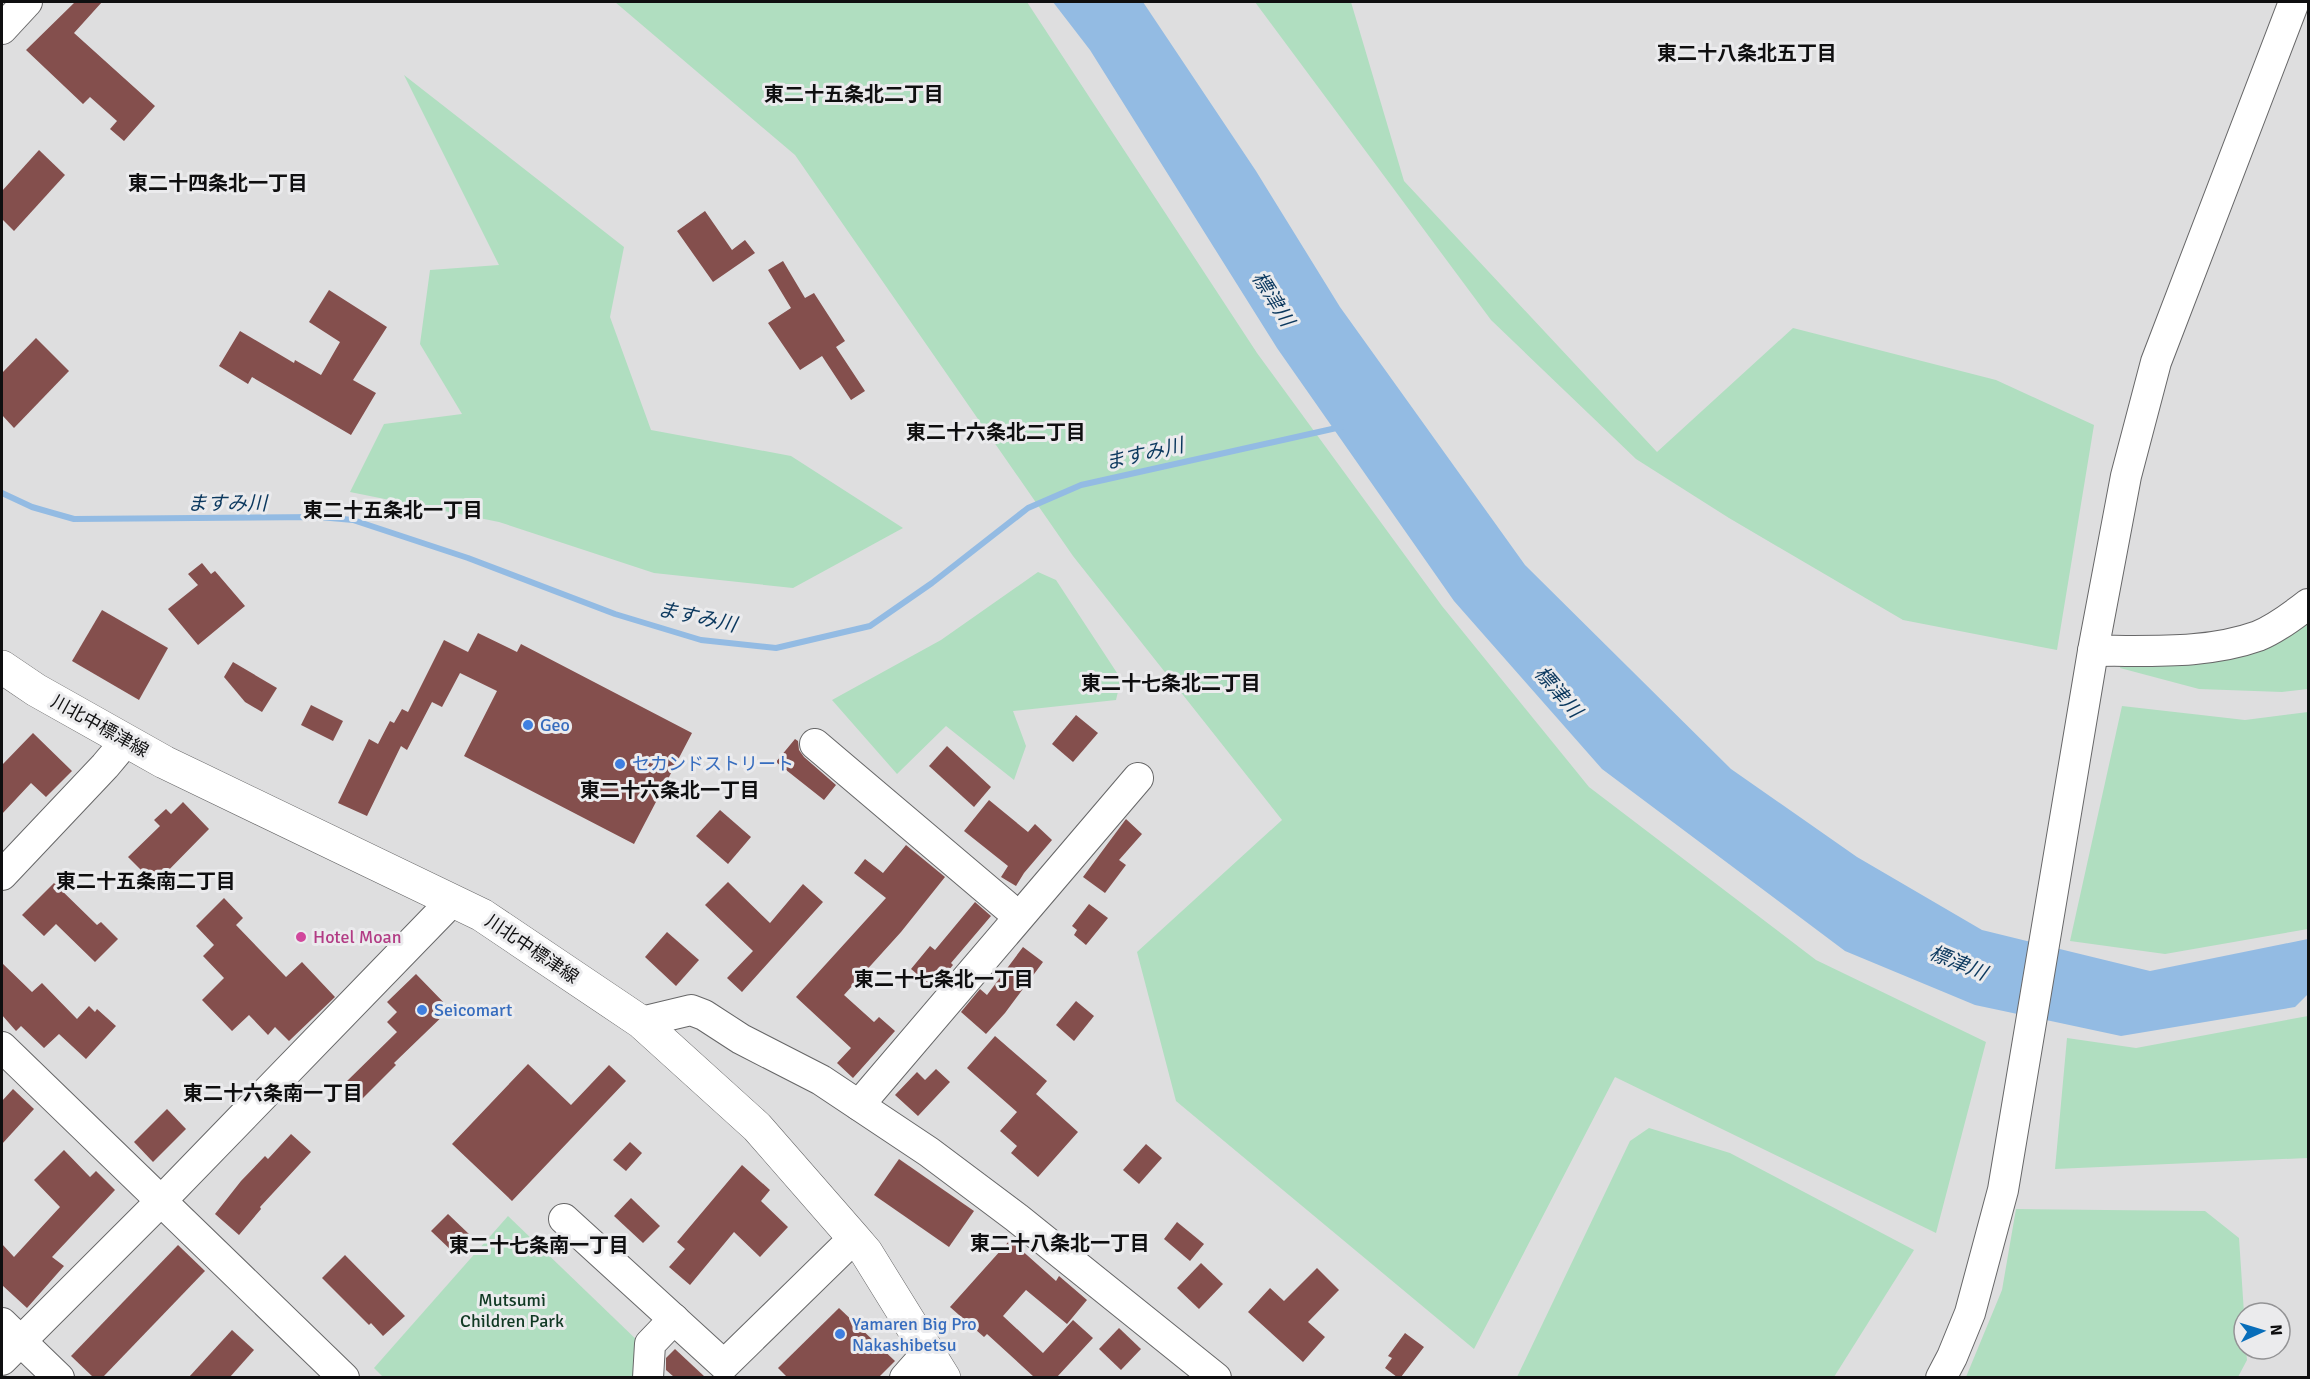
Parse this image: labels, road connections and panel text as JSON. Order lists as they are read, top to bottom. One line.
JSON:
{"streets":{"main road":["川北中標津線"]},"districts":["東二十八条北五丁目","東二十五条北二丁目","東二十四条北一丁目","東二十六条北二丁目","東二十五条北一丁目","東二十七条北二丁目","東二十六条北一丁目","東二十五条南二丁目","東二十七条北一丁目","東二十六条南一丁目","東二十八条北一丁目","東二十七条南一丁目"],"water":["標津川","ますみ川"],"parks":["Mutsumi Children Park"],"places":["Geo","セカンドストリート","Hotel Moan","Seicomart","Yamaren Big Pro Nakashibetsu"],"north":"right"}
